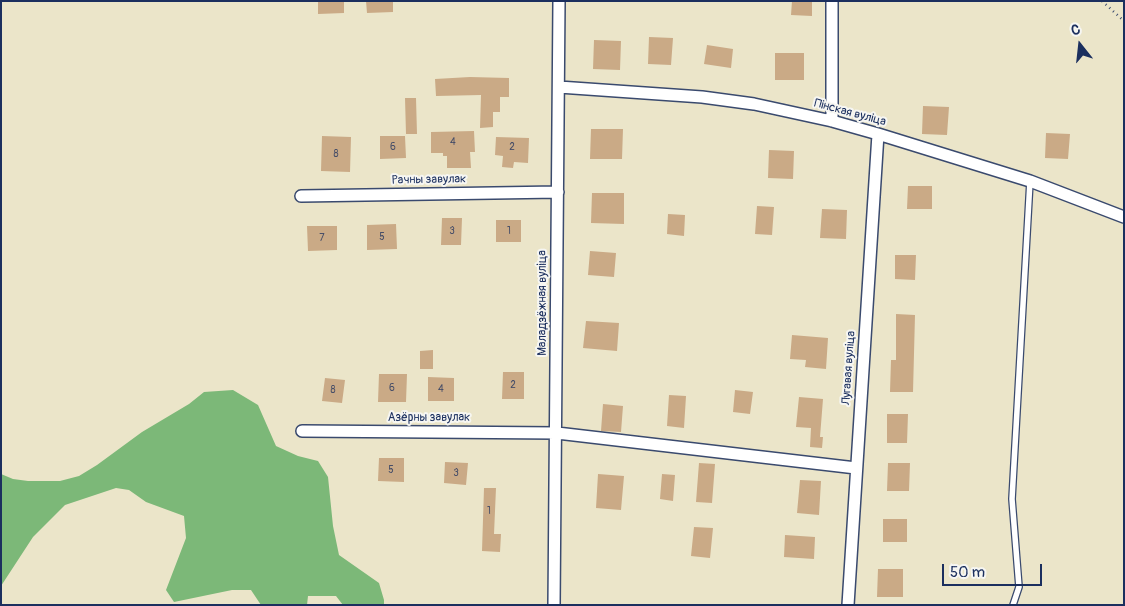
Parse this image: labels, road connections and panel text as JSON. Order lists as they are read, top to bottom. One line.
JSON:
{"streets":{"street":["Пінская вуліца","Рачны завулак","Маладзёжная вуліца","Лугавая вуліца","Азёрны завулак"]},"crossings":[["Пінская вуліца","Маладзёжная вуліца"],["Пінская вуліца","Лугавая вуліца"],["Рачны завулак","Маладзёжная вуліца"],["Маладзёжная вуліца","Азёрны завулак"],["Лугавая вуліца","Азёрны завулак"]],"house_numbers":["4","6","2","8","3","1","5","7","2","6","4","8","5","3","1"],"scale_bar":"50 m","north":"top"}
